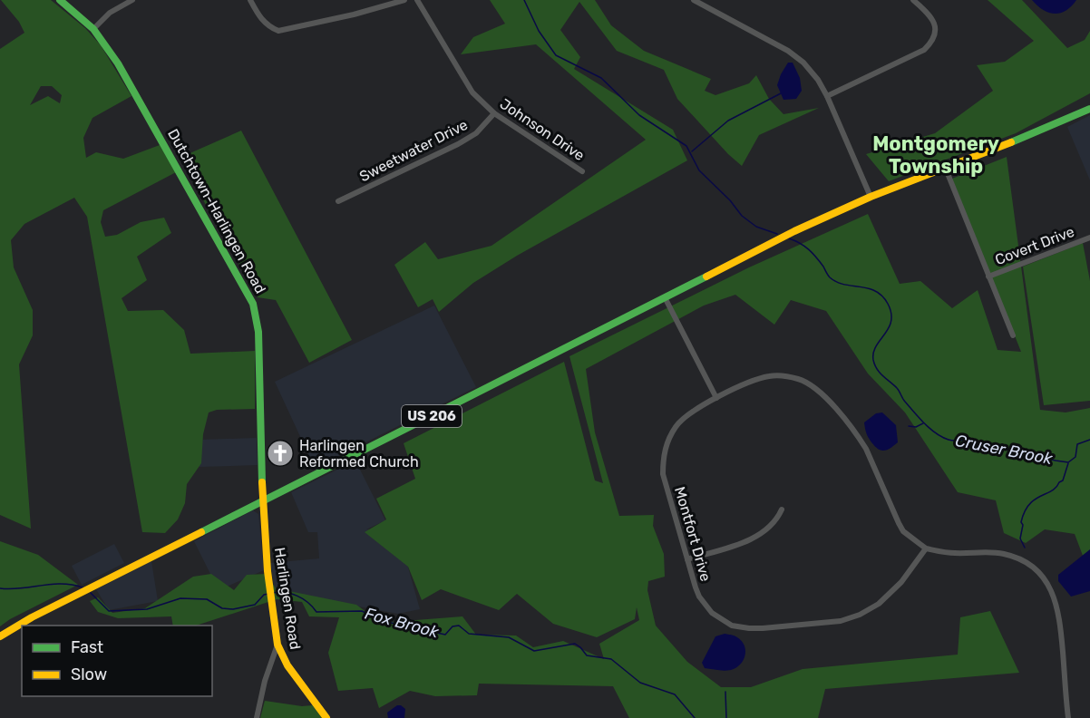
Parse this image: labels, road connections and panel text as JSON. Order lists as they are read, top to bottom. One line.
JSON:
{"streets":{"main road":["Dutchtown-Harlingen Road","US 206","Harlingen Road"],"street":["Johnson Drive","Sweetwater Drive","Covert Drive","Montfort Drive"]},"crossings":[["Johnson Drive","Sweetwater Drive"],["Dutchtown-Harlingen Road","US 206"],["Dutchtown-Harlingen Road","Harlingen Road"],["Covert Drive","US 206"],["US 206","Harlingen Road"]],"districts":["Montgomery Township"],"water":["Cruser Brook","Fox Brook"],"places":{"church":["Harlingen Reformed Church"]},"legend":["Fast","Slow"]}
